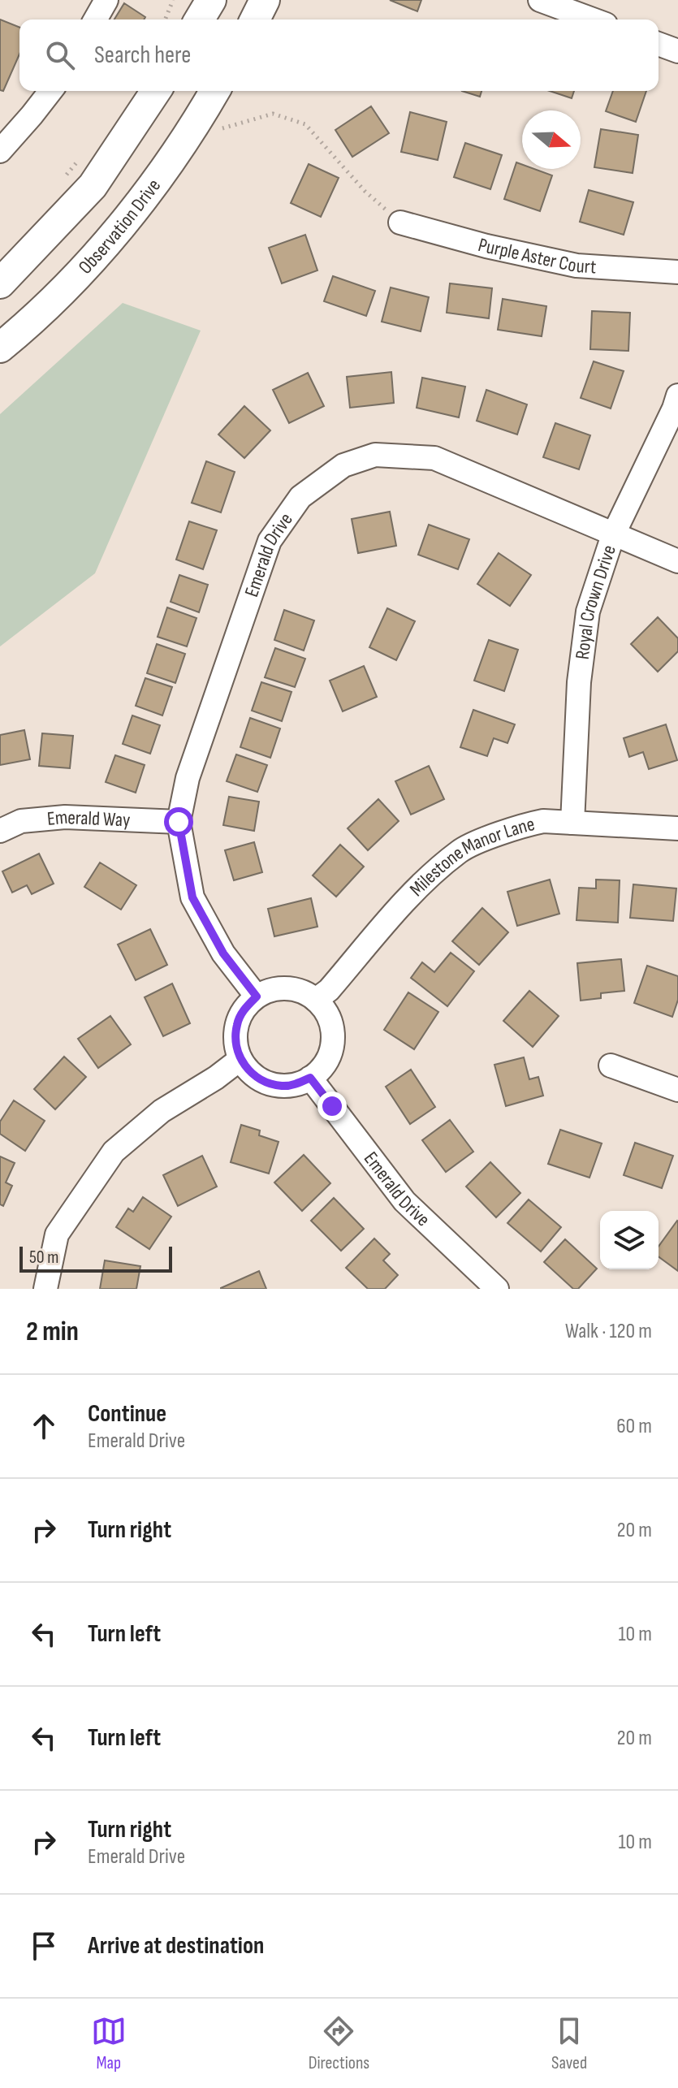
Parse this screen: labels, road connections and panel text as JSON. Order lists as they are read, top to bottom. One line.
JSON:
{"streets":{"street":["Observation Drive","Purple Aster Court","Emerald Drive","Royal Crown Drive","Emerald Way","Milestone Manor Lane"]},"crossings":[["Emerald Drive","Royal Crown Drive"],["Emerald Drive","Emerald Way"],["Emerald Drive","Milestone Manor Lane"],["Royal Crown Drive","Milestone Manor Lane"]],"scale_bar":"50 m","north":"right","page":{"search":"Search here","scale":"50 m","heading":["2 min","Walk · 120 m"],"list":[["Continue","Emerald Drive","60 m"],["Turn right","20 m"],["Turn left","10 m"],["Turn left","20 m"],["Turn right","Emerald Drive","10 m"],"Arrive at destination"],"nav":["Map","Directions","Saved"]}}
